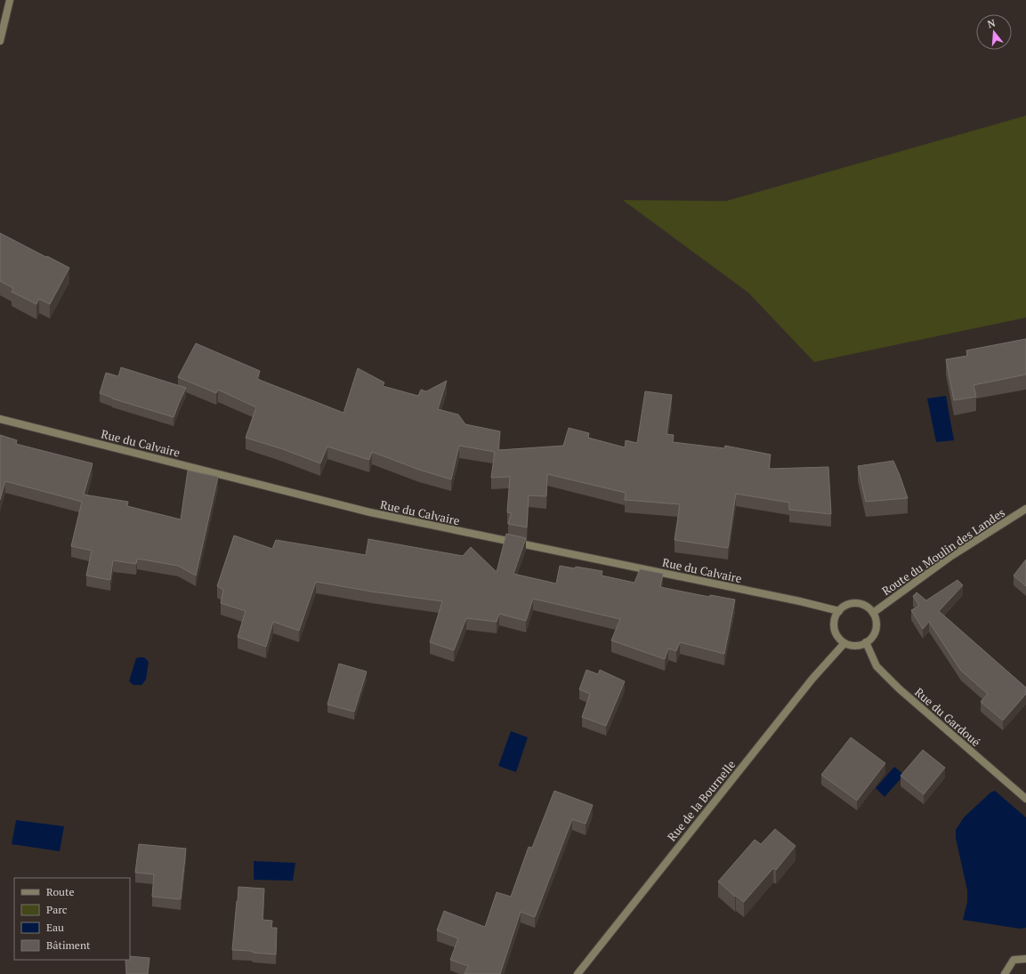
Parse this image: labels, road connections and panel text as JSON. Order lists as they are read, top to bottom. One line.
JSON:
{"streets":{"street":["Rue du Calvaire","Route du Moulin des Landes","Rue du Gardoué","Rue de la Bournelle"]},"crossings":[["Rue du Calvaire","Route du Moulin des Landes"],["Rue du Calvaire","Rue du Gardoué"],["Rue du Calvaire","Rue de la Bournelle"],["Route du Moulin des Landes","Rue du Gardoué"],["Route du Moulin des Landes","Rue de la Bournelle"],["Rue du Gardoué","Rue de la Bournelle"]],"legend":["Route","Parc","Eau","Bâtiment"],"north":"top"}
